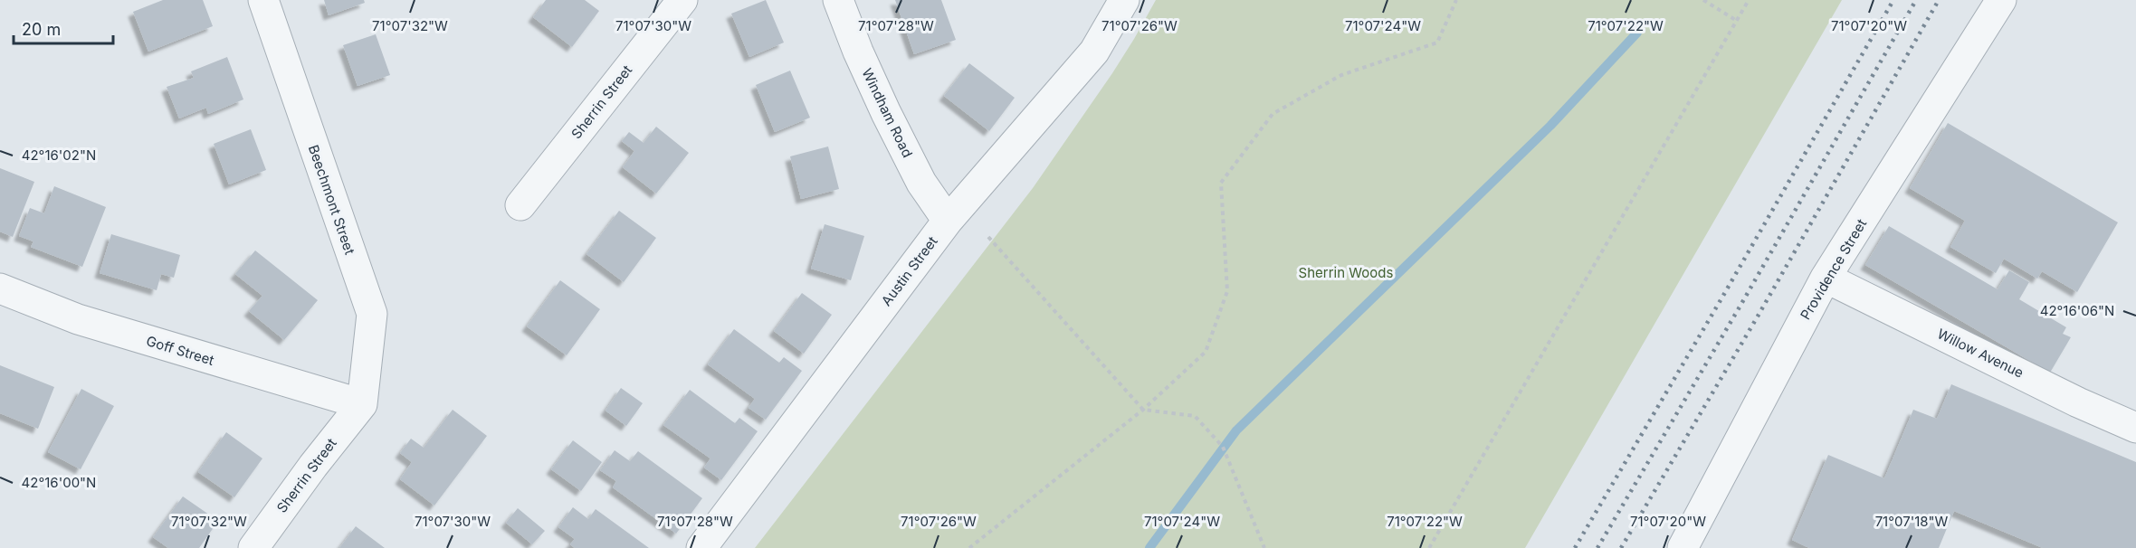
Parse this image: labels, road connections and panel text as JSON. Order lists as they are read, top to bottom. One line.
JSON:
{"streets":{"street":["Sherrin Street","Windham Road","Beechmont Street","Providence Street","Austin Street","Goff Street","Willow Avenue"]},"crossings":[["Sherrin Street","Beechmont Street"],["Sherrin Street","Goff Street"],["Windham Road","Austin Street"],["Beechmont Street","Goff Street"],["Providence Street","Willow Avenue"]],"parks":["Sherrin Woods"],"scale_bar":"20 m","coordinates":["71°07'30\"W","71°07'24\"W","71°07'20\"W","71°07'32\"W","71°07'28\"W","71°07'26\"W","71°07'22\"W","42°16'02\"N","42°16'06\"N","42°16'00\"N","71°07'18\"W"]}
